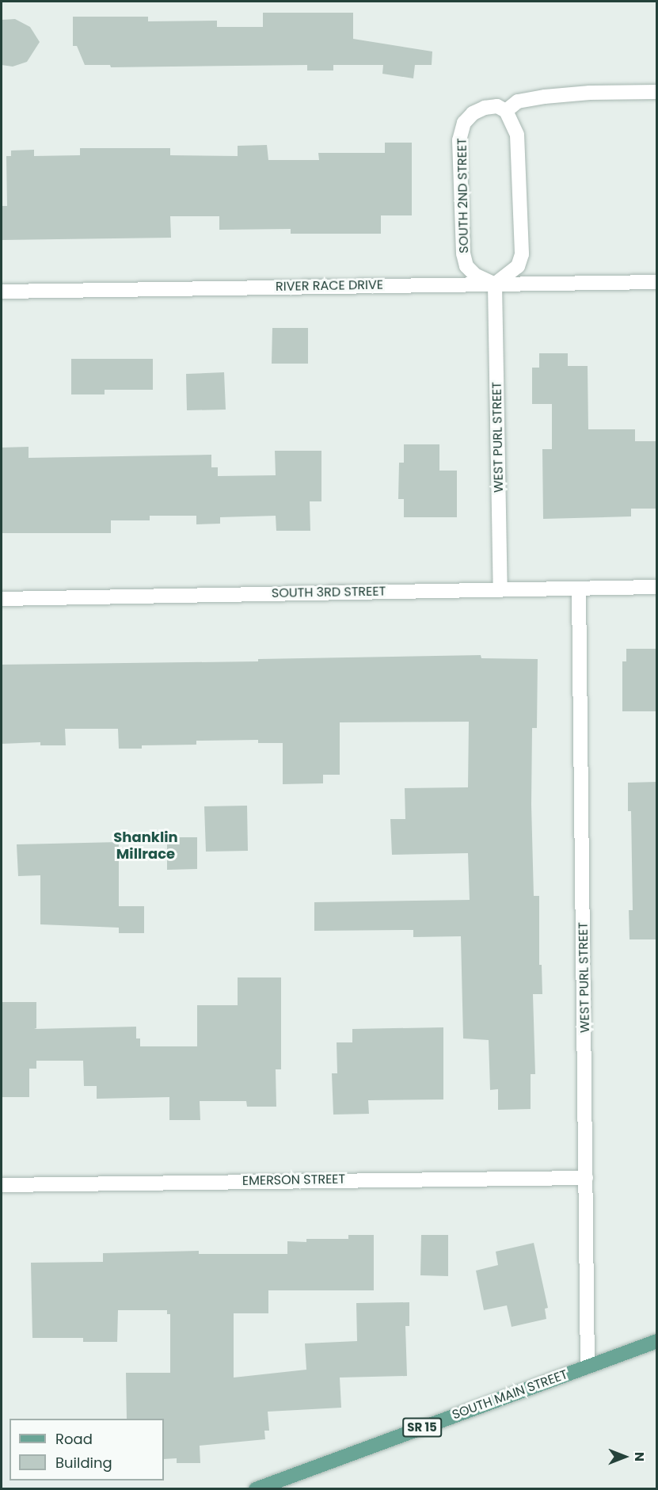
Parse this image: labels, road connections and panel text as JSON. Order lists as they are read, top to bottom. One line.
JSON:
{"streets":{"main road":["SOUTH MAIN STREET","SR 15"],"street":["SOUTH 2ND STREET","RIVER RACE DRIVE","WEST PURL STREET","SOUTH 3RD STREET","EMERSON STREET"]},"crossings":[["SOUTH 2ND STREET","RIVER RACE DRIVE"],["SOUTH 2ND STREET","WEST PURL STREET"],["RIVER RACE DRIVE","WEST PURL STREET"],["WEST PURL STREET","SOUTH 3RD STREET"],["WEST PURL STREET","EMERSON STREET"],["WEST PURL STREET","SOUTH MAIN STREET"]],"districts":["Shanklin Millrace"],"legend":["Road","Building"],"north":"right"}
